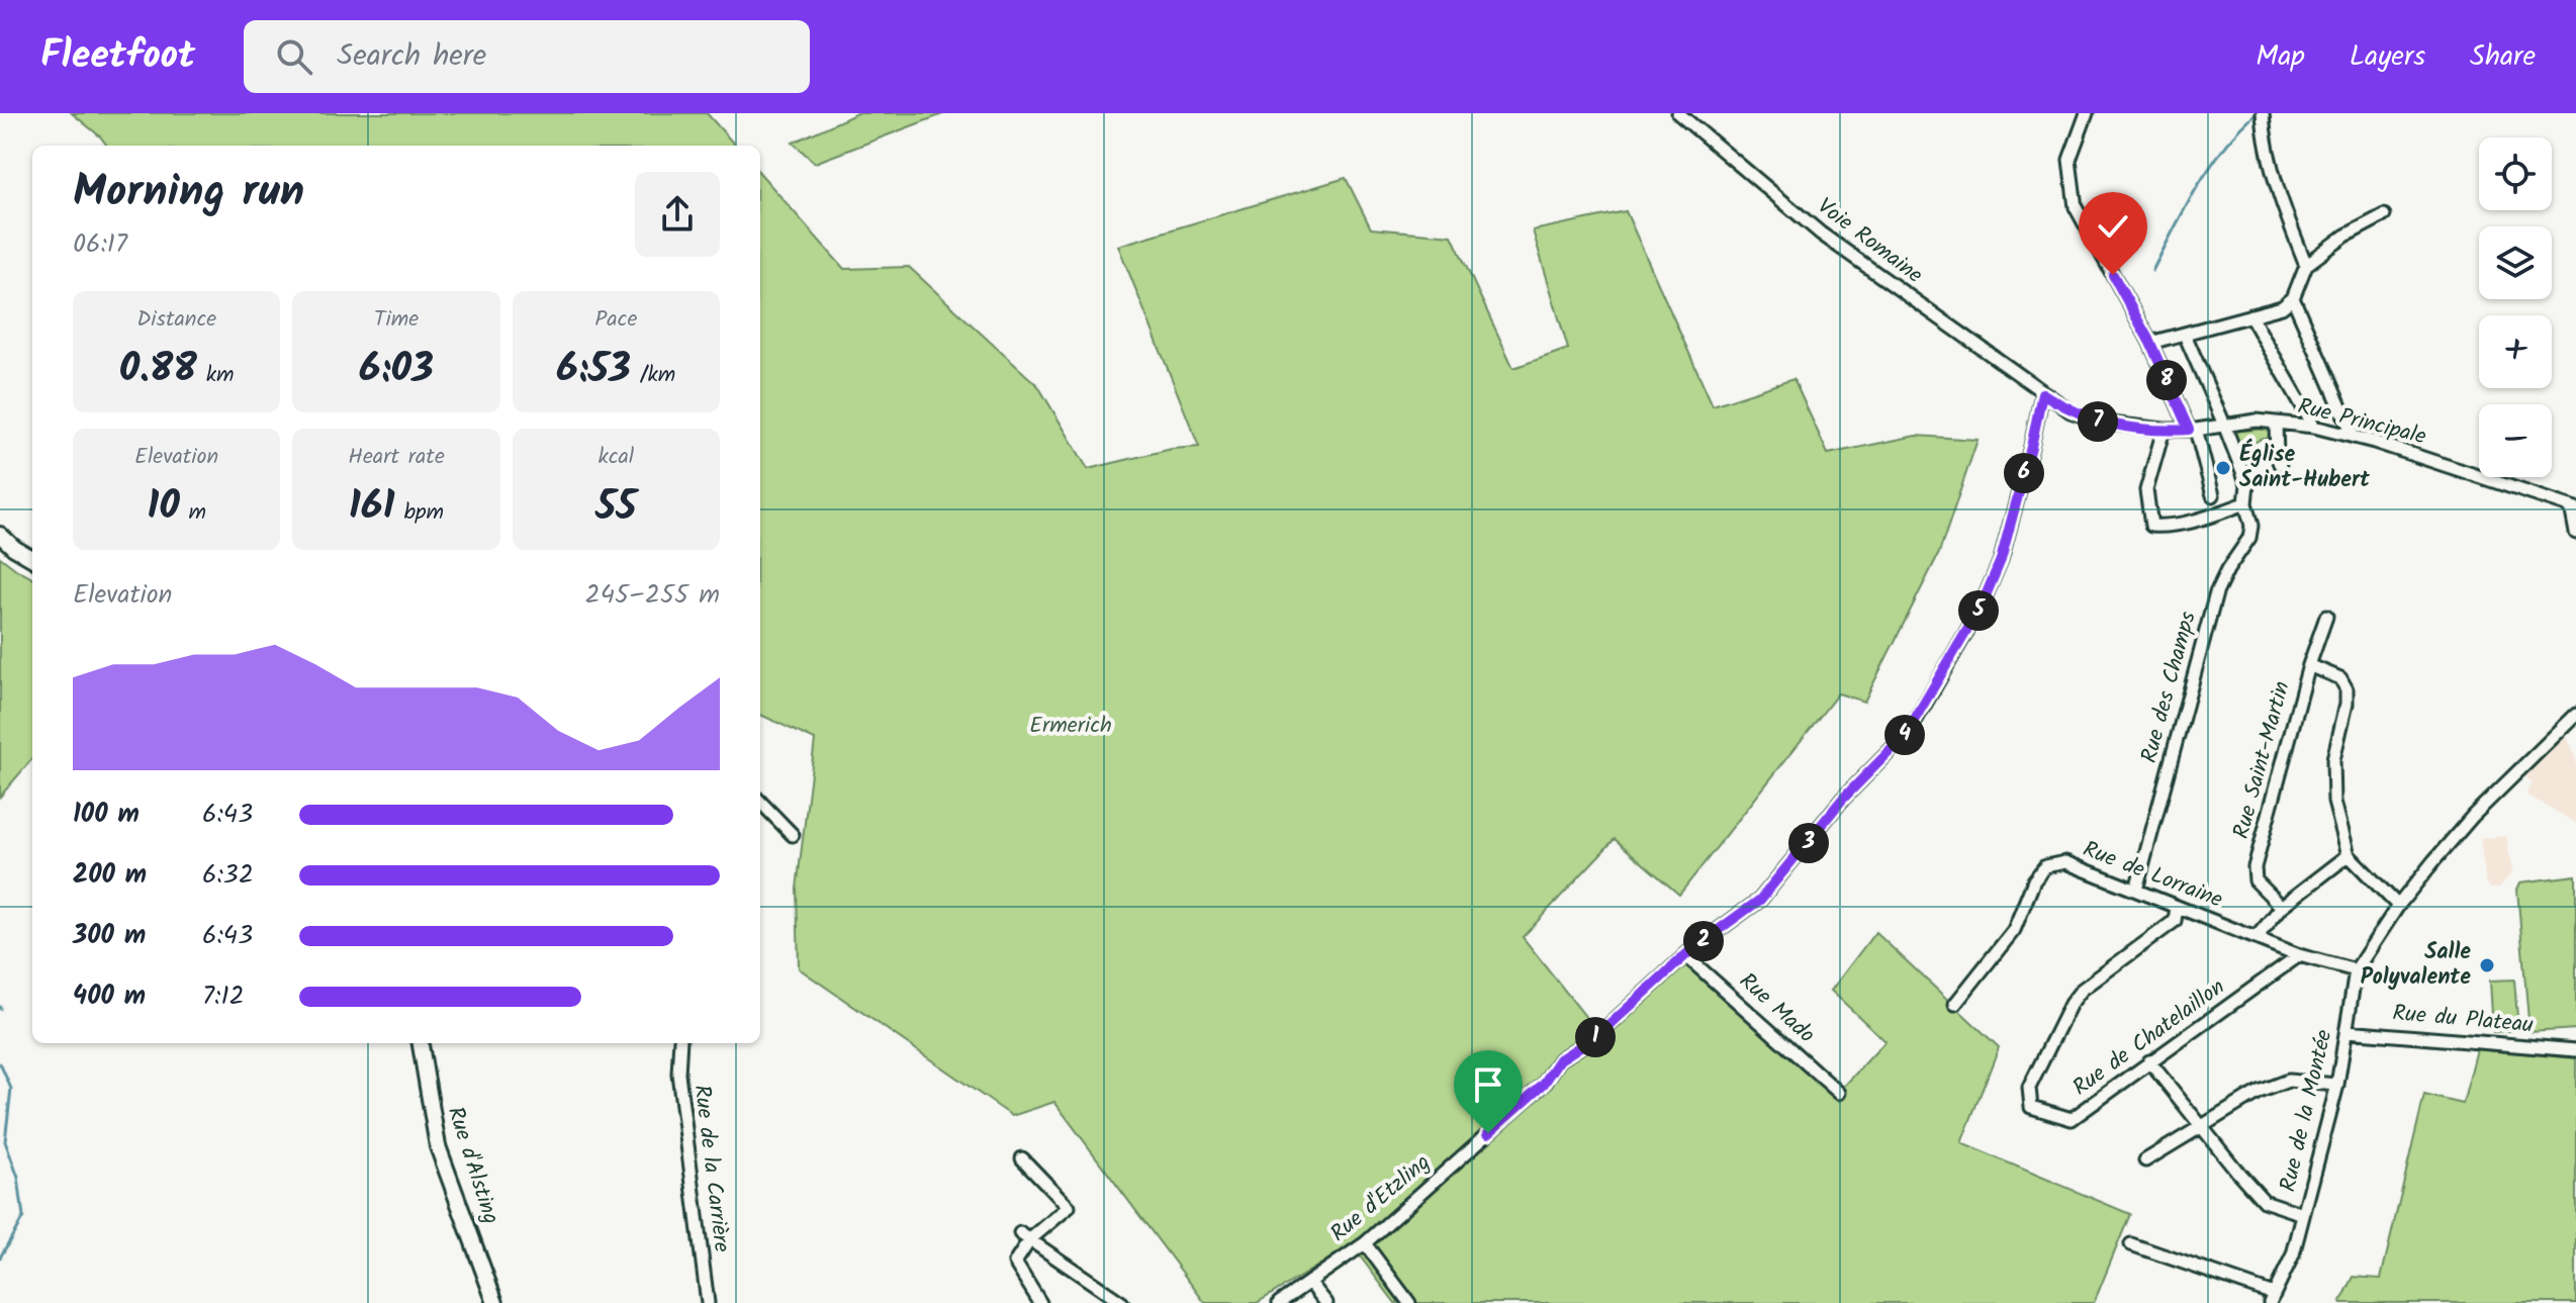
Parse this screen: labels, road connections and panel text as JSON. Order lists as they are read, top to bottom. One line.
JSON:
{"streets":{"main road":["Rue d'Alsting"],"street":["Voie Romaine","Rue Principale","Rue des Champs","Rue Saint-Martin","Rue de Lorraine","Rue Mado","Rue du Plateau","Rue de Chatelaillon","Rue de la Montée","Rue de la Carrière","Rue d'Etzling"]},"crossings":[["Voie Romaine","Rue Principale"],["Voie Romaine","Rue d'Etzling"],["Rue Principale","Rue des Champs"],["Rue Principale","Rue d'Etzling"],["Rue des Champs","Rue de Lorraine"],["Rue de Lorraine","Rue de Chatelaillon"],["Rue de Lorraine","Rue de la Montée"],["Rue Mado","Rue d'Etzling"],["Rue du Plateau","Rue de la Montée"]],"parks":["Ermerich"],"places":["Église Saint-Hubert","Salle Polyvalente"],"page":{"header":"Fleetfoot","search":"Search here","nav":["Map","Layers","Share"],"map_buttons":["+","−"],"heading":["Morning run","06:17"],"stats":[["Distance","0.88 km"],["Time","6:03"],["Pace","6:53 /km"],["Elevation","10 m"],["Heart rate","161 bpm"],["kcal","55"]],"pins":["8","7","6","5","4","3","2","1"],"chart":["Elevation","245–255 m"],"list":[{"name":"100 m","note":"6:43"},{"name":"200 m","note":"6:32"},{"name":"300 m","note":"6:43"},{"name":"400 m","note":"7:12"}]}}
